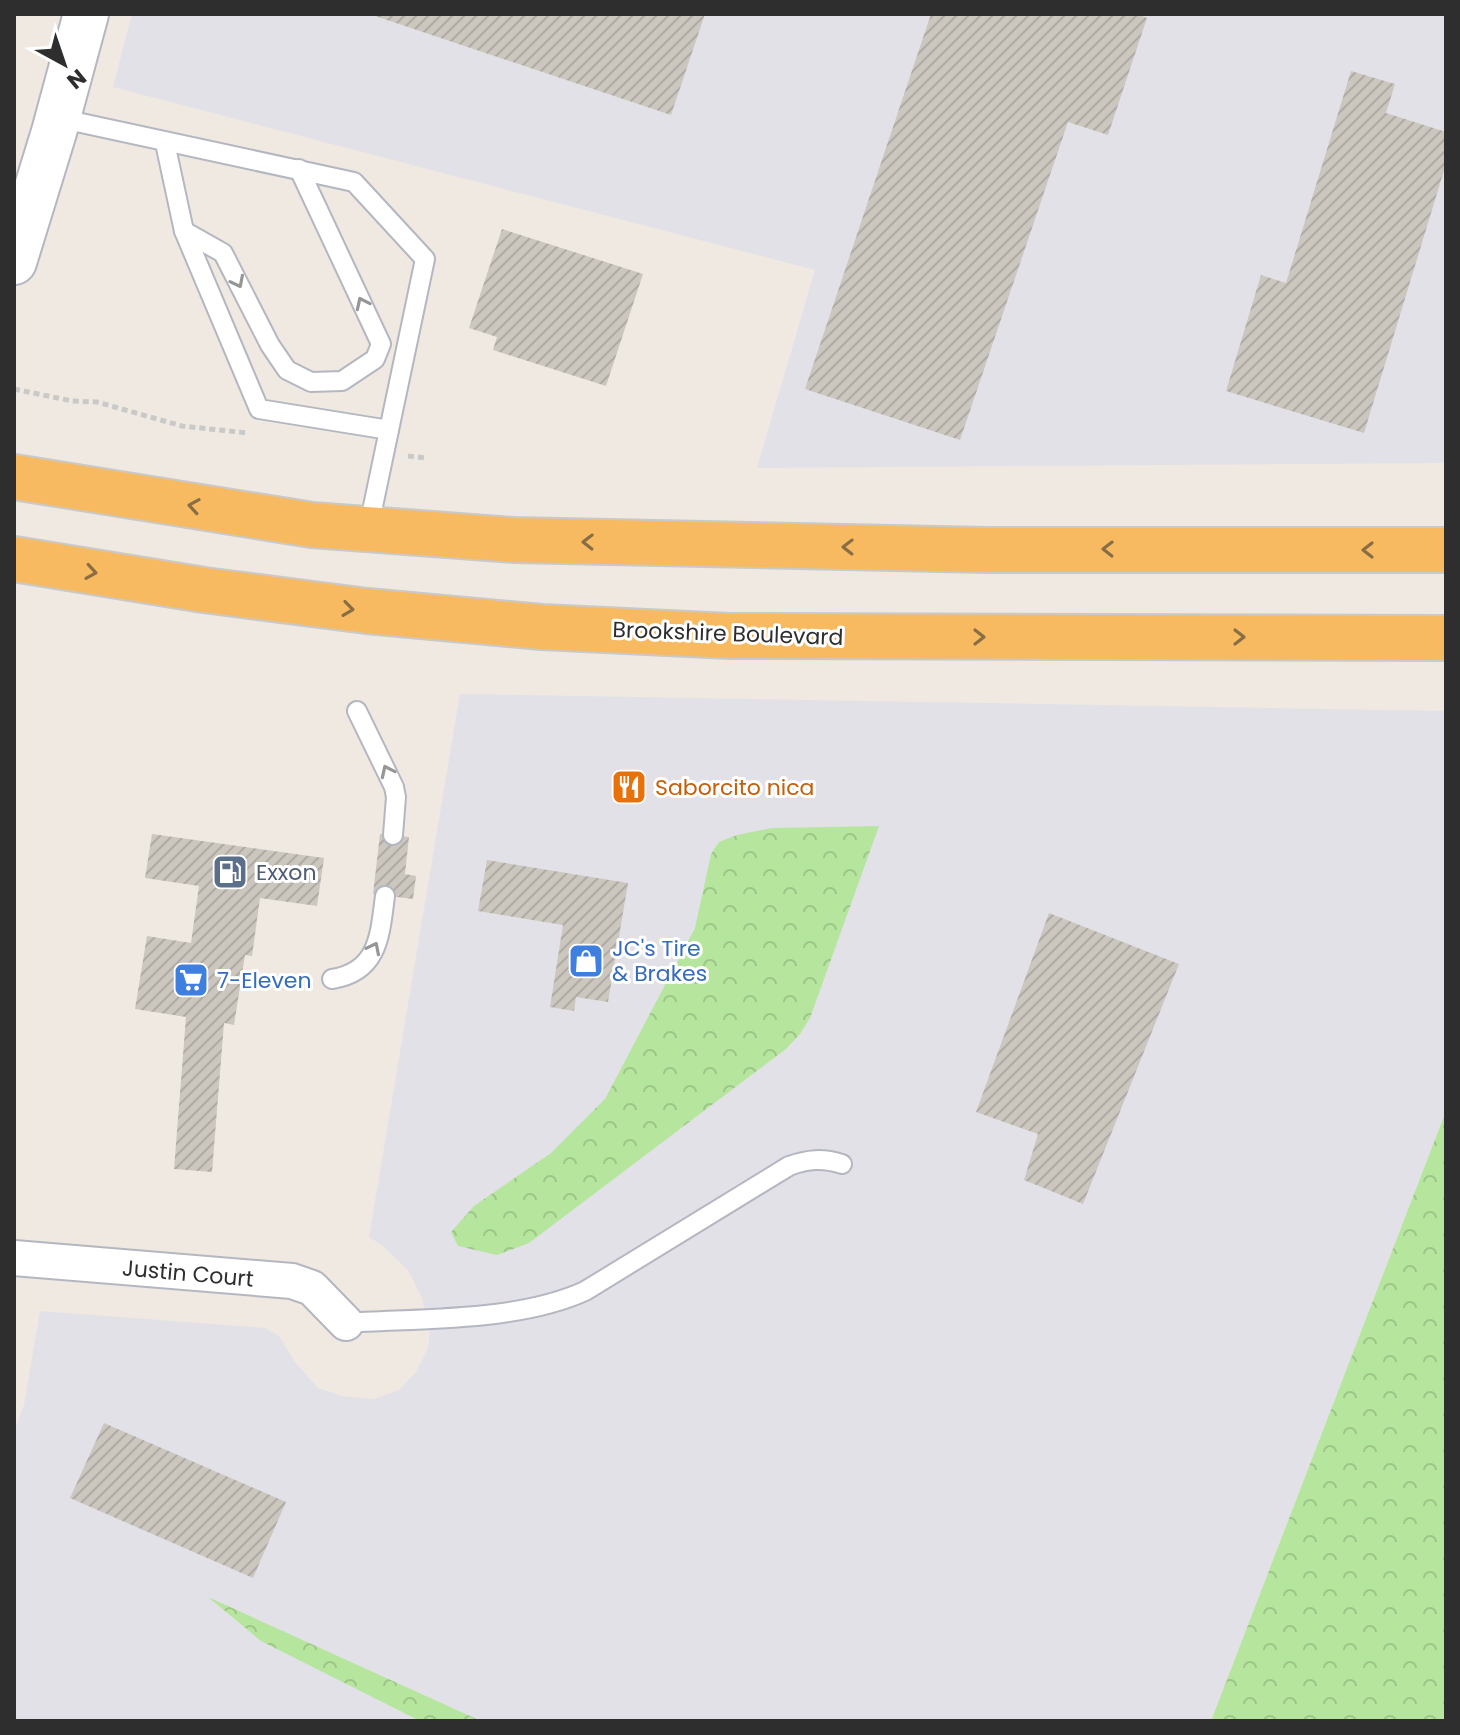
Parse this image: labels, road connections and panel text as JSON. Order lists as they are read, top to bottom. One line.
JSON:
{"streets":{"highway":["Brookshire Boulevard"],"street":["Justin Court"]},"places":{"restaurant":["Saborcito nica"],"fuel station":["Exxon"],"shop":["JC's Tire & Brakes"],"supermarket":["7-Eleven"]},"north":"bottom right"}
